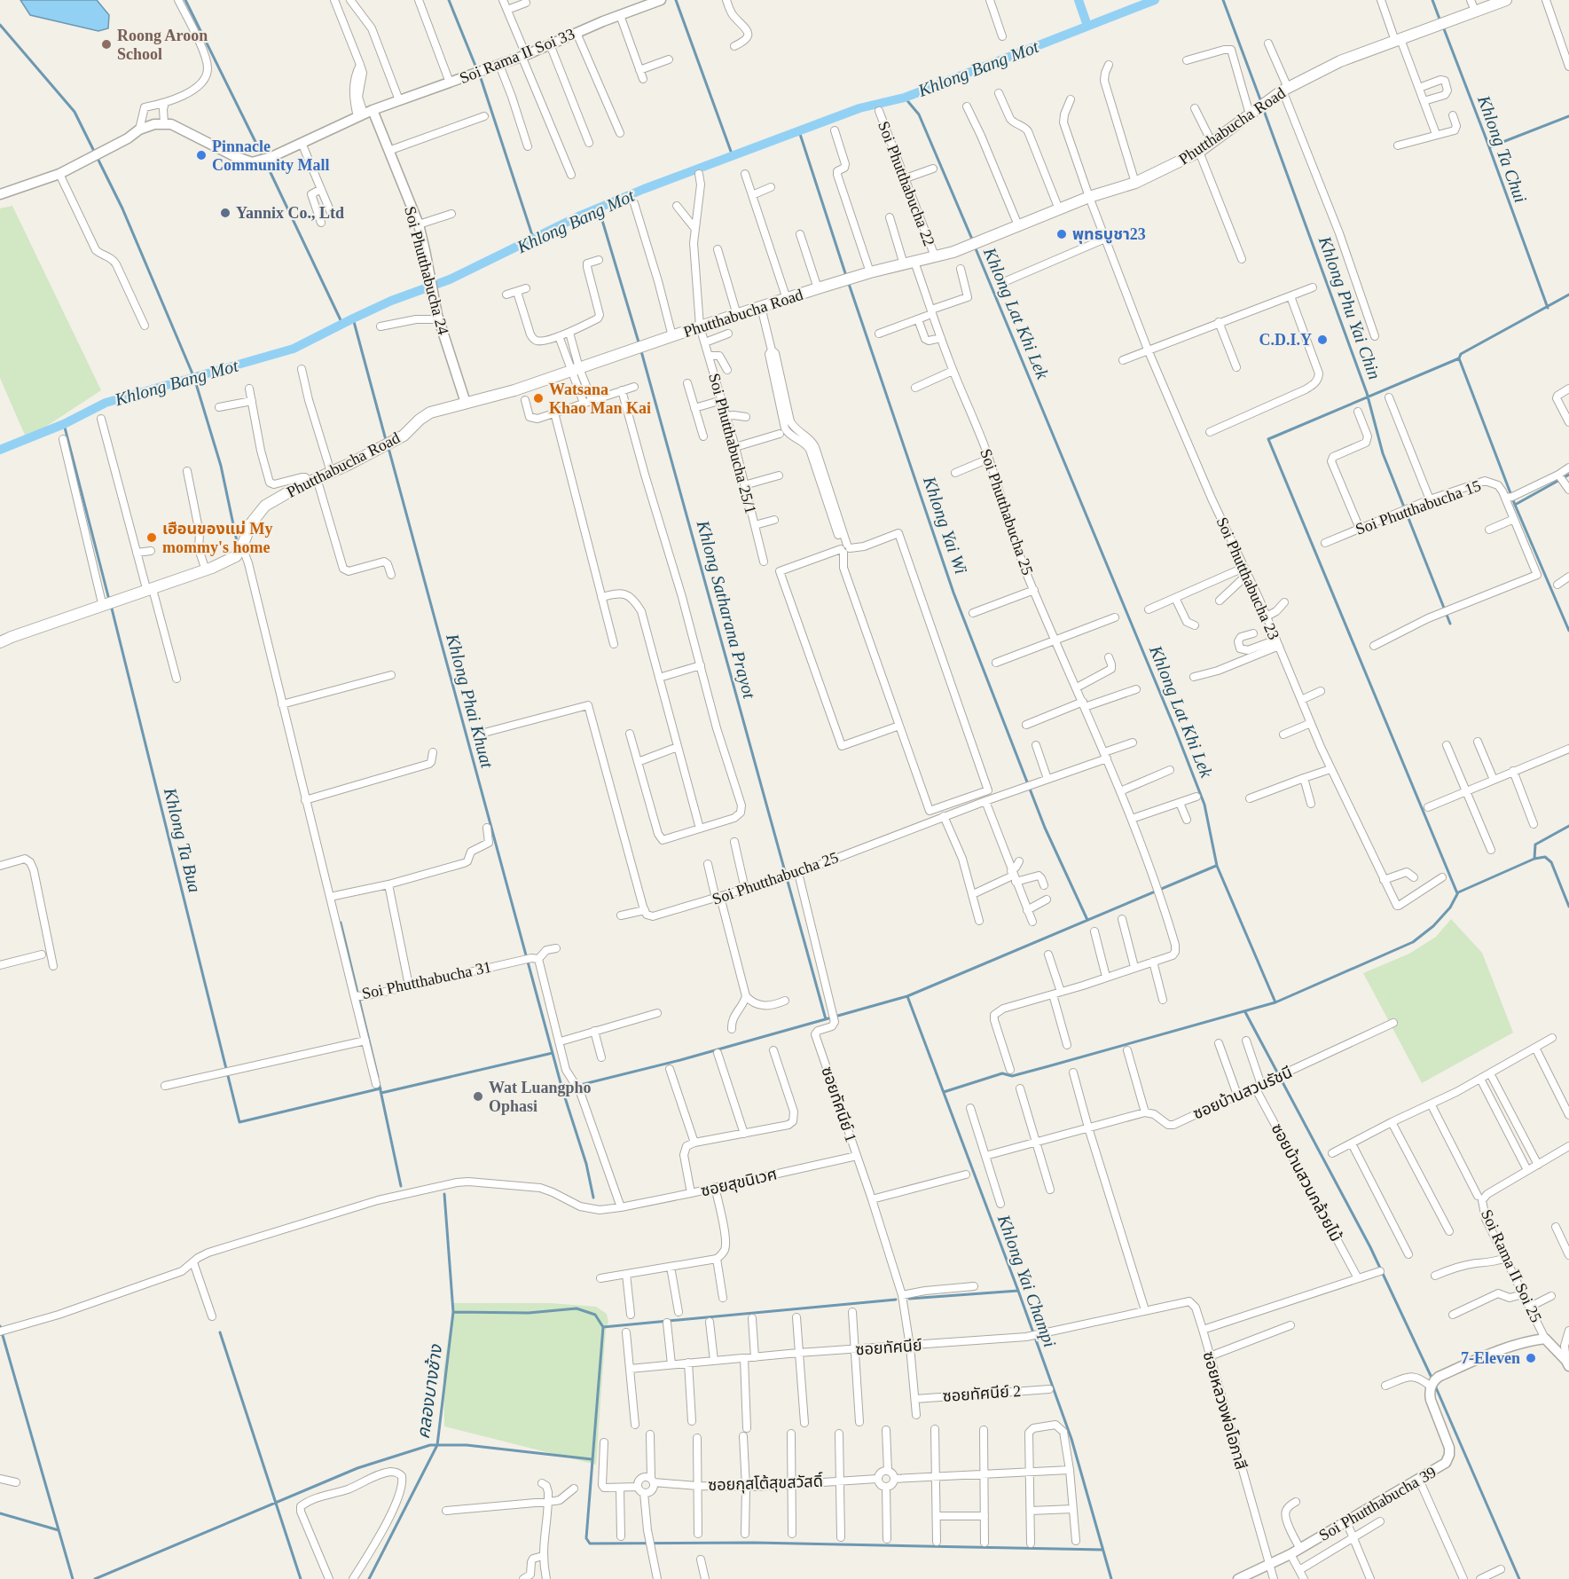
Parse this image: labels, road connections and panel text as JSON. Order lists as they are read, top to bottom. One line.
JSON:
{"streets":{"main road":["Phutthabucha Road"],"street":["Soi Rama II Soi 33","Soi Phutthabucha 22","Soi Phutthabucha 24","Soi Phutthabucha 25/1","Soi Phutthabucha 15","Soi Phutthabucha 25","Soi Phutthabucha 23","Soi Phutthabucha 31","ซอยบ้านสวนรัชนี","ซอยทัศนีย์ 1","ซอยสุขนิเวศ","ซอยบ้านสวนกล้วยไม้","Soi Rama II Soi 25","ซอยทัศนีย์","ซอยทัศนีย์ 2","ซอยหลวงพ่อโอภาสี","ซอยกุสโต้สุขสวัสดิ์","Soi Phutthabucha 39"]},"crossings":[["Soi Rama II Soi 33","Soi Phutthabucha 24"],["Phutthabucha Road","Soi Phutthabucha 22"],["Phutthabucha Road","Soi Phutthabucha 24"],["Phutthabucha Road","Soi Phutthabucha 25/1"],["Phutthabucha Road","Soi Phutthabucha 25"],["Phutthabucha Road","Soi Phutthabucha 23"],["Phutthabucha Road","Soi Phutthabucha 31"],["Soi Phutthabucha 25","ซอยทัศนีย์ 1"],["ซอยบ้านสวนรัชนี","ซอยบ้านสวนกล้วยไม้"],["ซอยทัศนีย์ 1","ซอยสุขนิเวศ"],["ซอยทัศนีย์ 1","ซอยทัศนีย์"],["ซอยทัศนีย์","ซอยหลวงพ่อโอภาสี"],["ซอยหลวงพ่อโอภาสี","Soi Phutthabucha 39"]],"water":["Khlong Bang Mot","Khlong Ta Chui","Khlong Phu Yai Chin","Khlong Lat Khi Lek","Khlong Yai Wi","Khlong Satharana Prayot","Khlong Phai Khuat","Khlong Ta Bua","Khlong Yai Champi","คลองบางช้าง"],"places":["Roong Aroon School","Pinnacle Community Mall","Yannix Co., Ltd","พุทธบูชา23","C.D.I.Y","Watsana Khao Man Kai","เฮือนของแม่ My mommy's home","Wat Luangpho Ophasi","7-Eleven"]}
